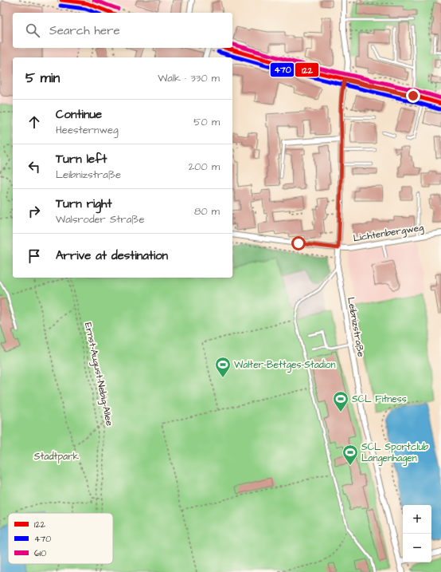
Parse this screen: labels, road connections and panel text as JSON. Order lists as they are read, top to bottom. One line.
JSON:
{"streets":{"street":["Lichtenbergweg","Leibnizstraße"],"path":["Ernst-August-Nebig-Allee"]},"crossings":[["Lichtenbergweg","Leibnizstraße"]],"parks":["Stadtpark"],"places":{"sports":["Walter-Bettges-Stadion","SCL Fitness","SCL Sportclub Langenhagen"]},"lines":["transit line 122","transit line 610","transit line 470"],"legend":["122","470","610"],"page":{"search":"Search here","heading":["5 min","Walk · 330 m"],"list":[["Continue","Heesternweg","50 m"],["Turn left","Leibnizstraße","200 m"],["Turn right","Walsroder Straße","80 m"],"Arrive at destination"],"map_buttons":["+","−"]}}
